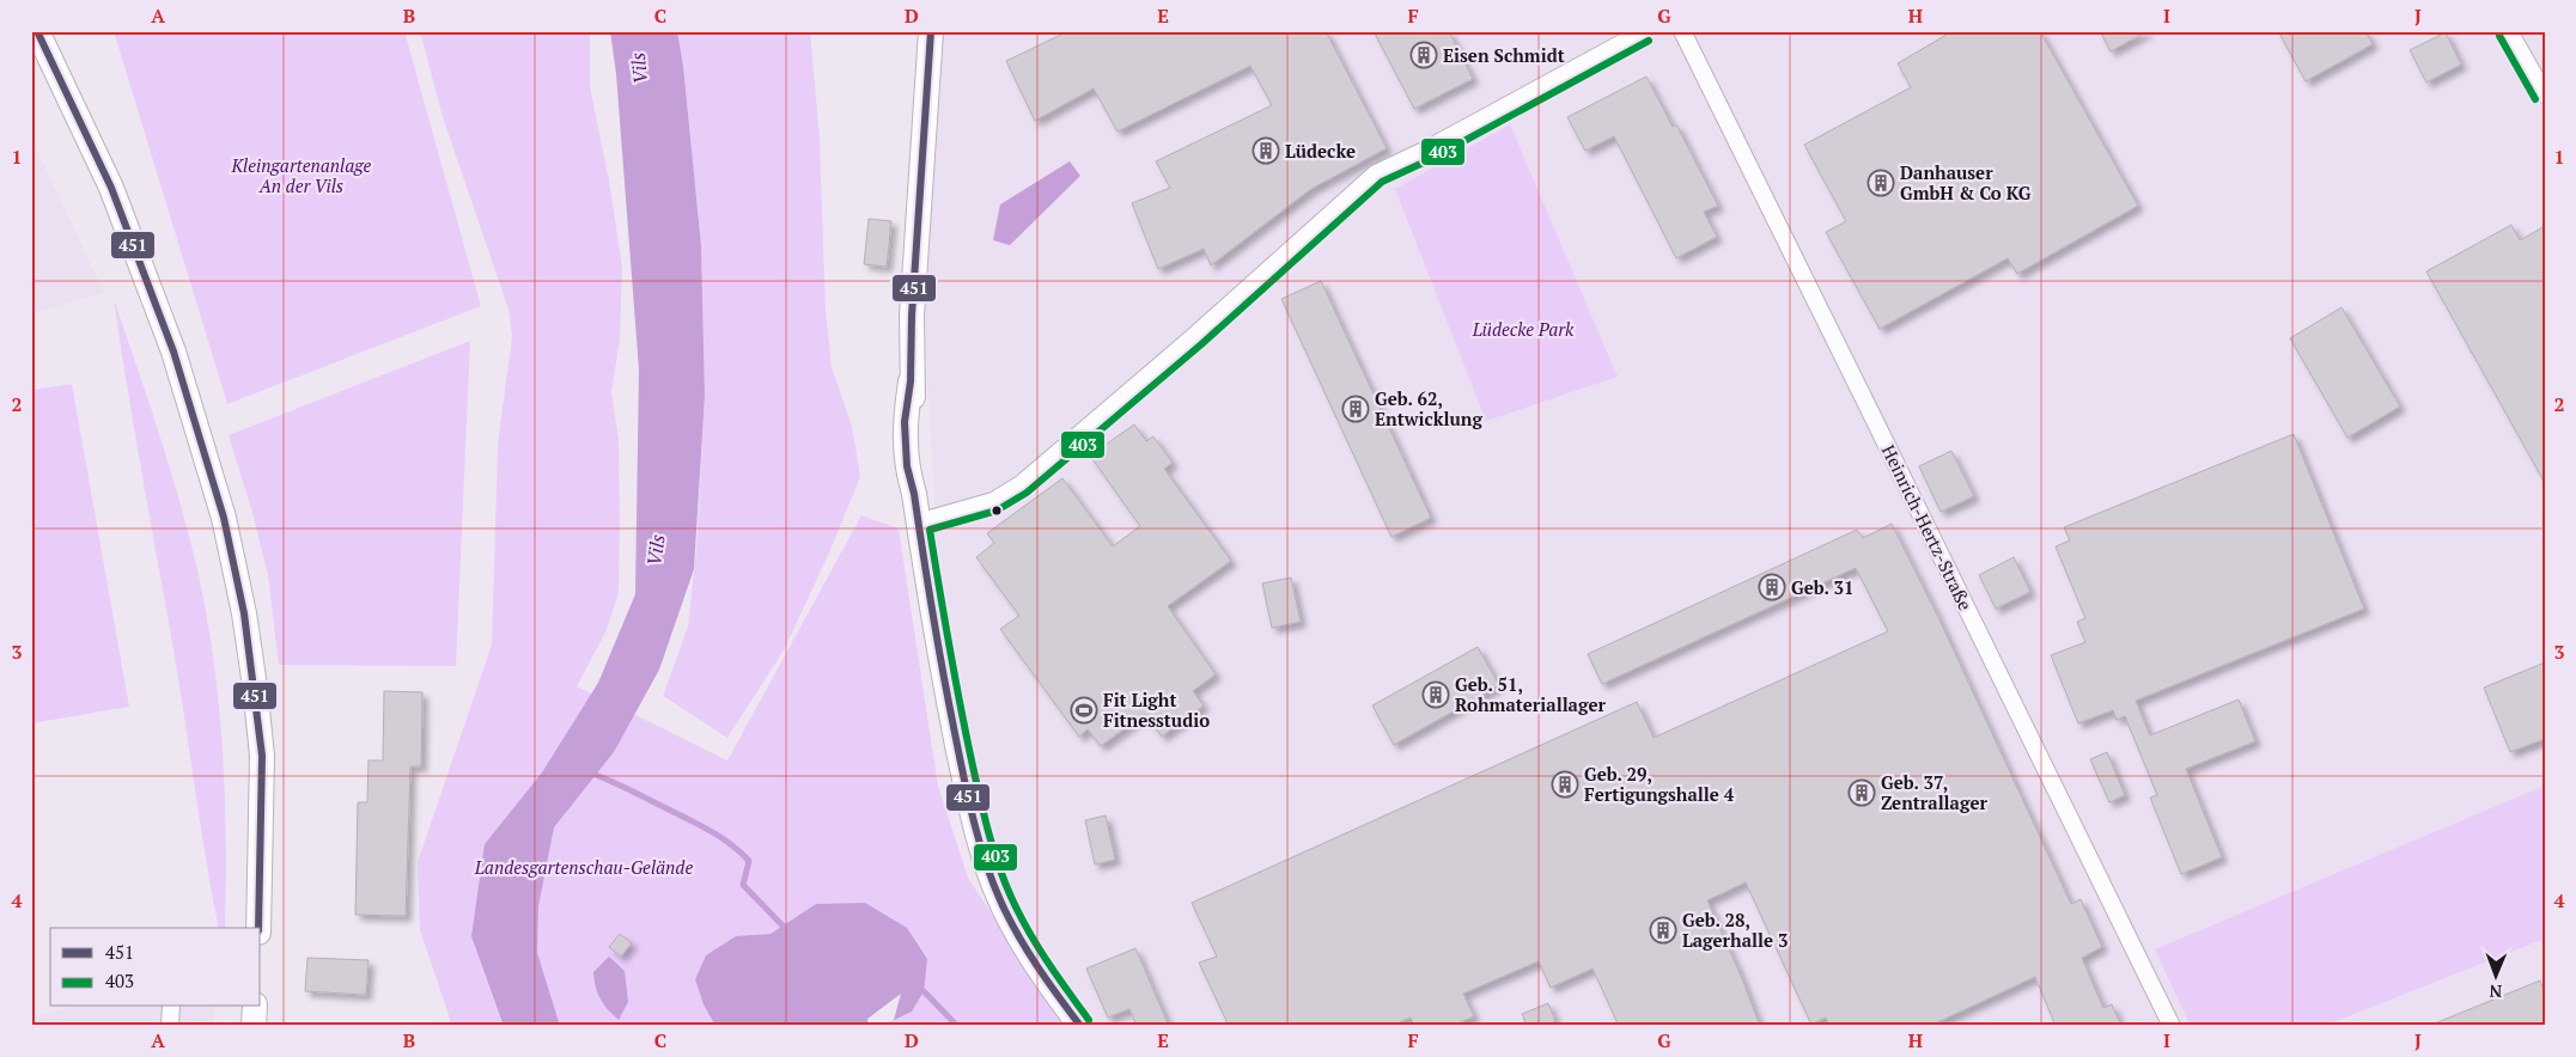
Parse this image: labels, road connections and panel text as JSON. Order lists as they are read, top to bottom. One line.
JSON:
{"streets":{"street":["Heinrich-Hertz-Straße"]},"water":["Vils"],"parks":["Kleingartenanlage An der Vils","Lüdecke Park","Landesgartenschau-Gelände"],"places":{"building":["Eisen Schmidt","Lüdecke","Danhauser GmbH & Co KG","Geb. 62, Entwicklung","Geb. 31","Geb. 51, Rohmateriallager","Geb. 29, Fertigungshalle 4","Geb. 37, Zentrallager","Geb. 28, Lagerhalle 3"],"sports":["Fit Light Fitnesstudio"]},"lines":["transit line 451","transit line 403"],"legend":["451","403"],"north":"bottom","grid":{"columns":["A","B","C","D","E","F","G","H","I","J"],"rows":["1","2","3","4"]}}
